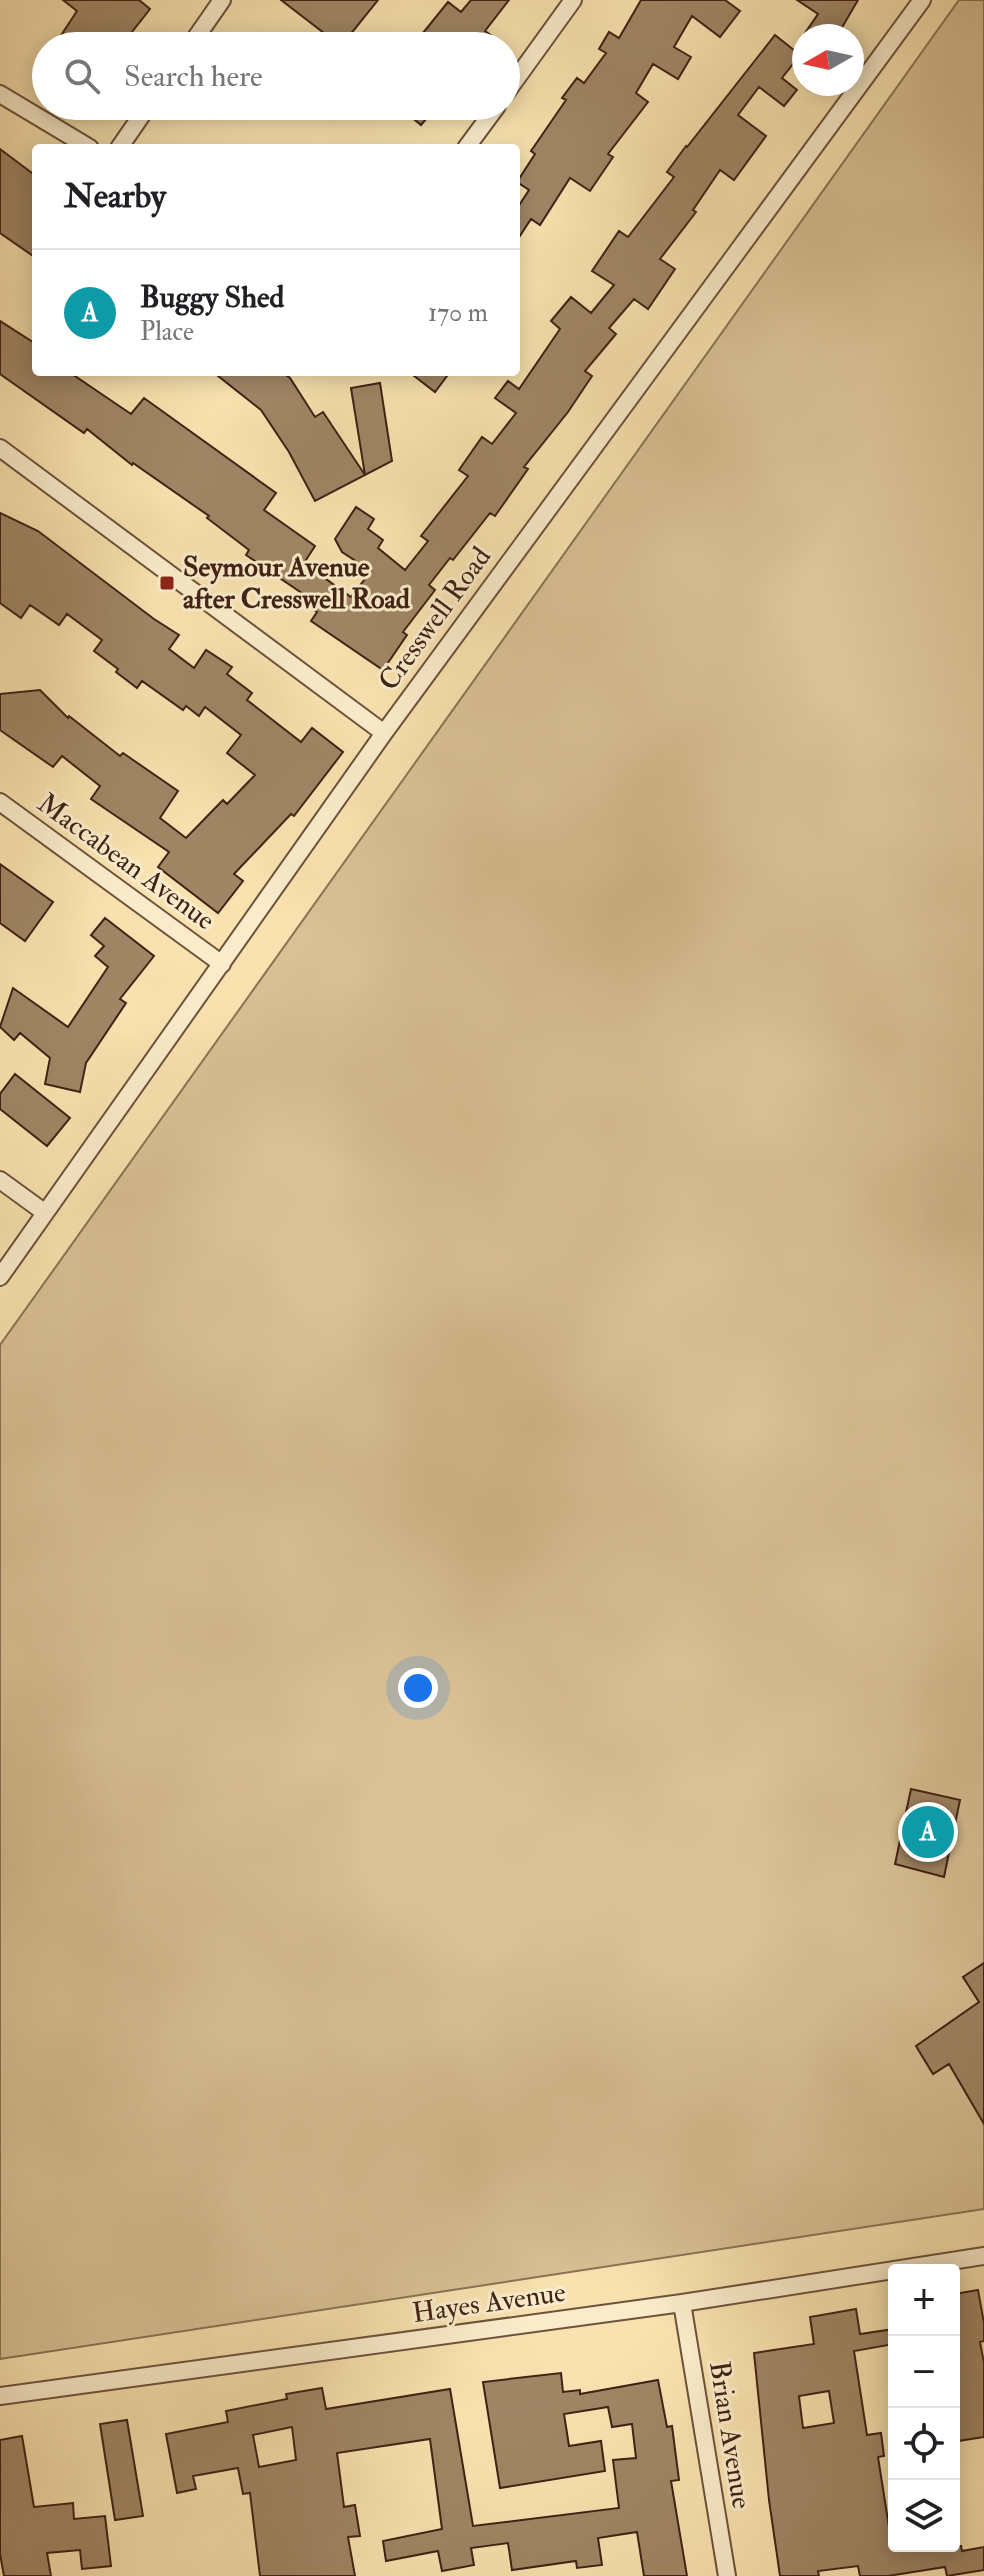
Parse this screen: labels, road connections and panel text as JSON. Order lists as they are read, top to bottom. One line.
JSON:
{"streets":{"street":["Cresswell Road","Maccabean Avenue","Hayes Avenue","Brian Avenue"]},"crossings":[["Cresswell Road","Maccabean Avenue"],["Hayes Avenue","Brian Avenue"]],"places":{"transit":["Seymour Avenue after Cresswell Road"]},"north":"left","page":{"search":"Search here","heading":"Nearby","list":[{"mark":"A","name":"Buggy Shed","note":"Place","value":"170 m"}],"pins":"A","map_buttons":["+","−"]}}
